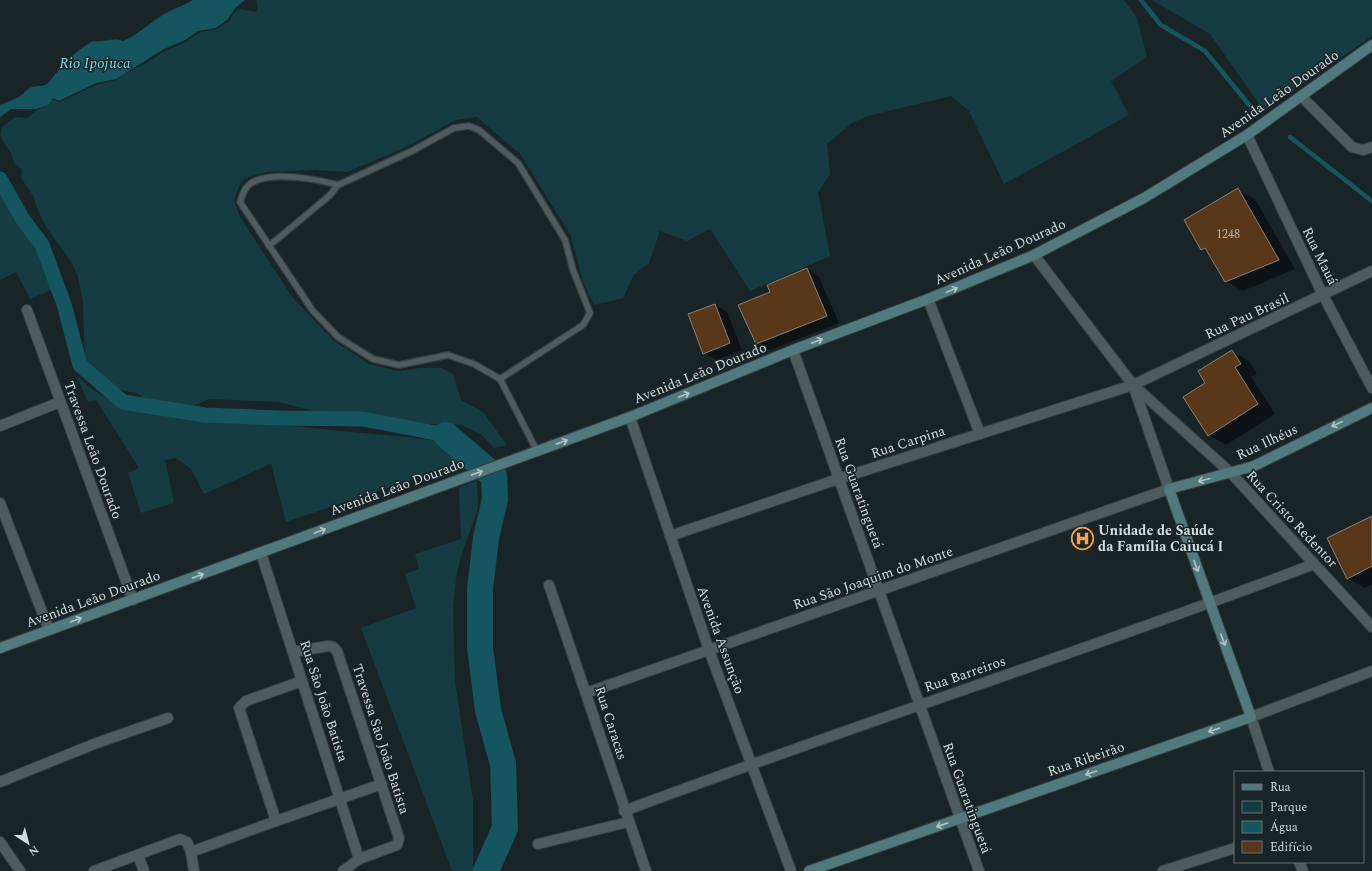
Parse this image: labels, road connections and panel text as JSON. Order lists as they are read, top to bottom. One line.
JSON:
{"streets":{"main road":["Avenida Leão Dourado","Rua Ilhéus","Rua Ribeirão"],"street":["Rua Mauá","Rua Pau Brasil","Rua Carpina","Travessa Leão Dourado","Rua Guaratinguetá","Rua Cristo Redentor","Rua São Joaquim do Monte","Avenida Assunção","Rua Barreiros","Rua São João Batista","Rua Caracas","Travessa São João Batista"]},"crossings":[["Avenida Leão Dourado","Rua Mauá"],["Avenida Leão Dourado","Travessa Leão Dourado"],["Avenida Leão Dourado","Rua Guaratinguetá"],["Avenida Leão Dourado","Avenida Assunção"],["Avenida Leão Dourado","Rua São João Batista"],["Rua Mauá","Rua Pau Brasil"],["Rua Pau Brasil","Rua Carpina"],["Rua Pau Brasil","Rua Cristo Redentor"],["Rua Carpina","Rua Guaratinguetá"],["Rua Carpina","Rua Cristo Redentor"],["Rua Carpina","Avenida Assunção"],["Rua Ilhéus","Rua Cristo Redentor"],["Rua Ilhéus","Rua São Joaquim do Monte"],["Rua Guaratinguetá","Rua São Joaquim do Monte"],["Rua Guaratinguetá","Rua Barreiros"],["Rua Guaratinguetá","Rua Ribeirão"],["Rua Cristo Redentor","Rua Barreiros"],["Rua São Joaquim do Monte","Avenida Assunção"],["Rua São Joaquim do Monte","Rua Caracas"],["Avenida Assunção","Rua Barreiros"],["Rua Barreiros","Rua Caracas"],["Rua São João Batista","Travessa São João Batista"]],"one_way":["Avenida Leão Dourado","Rua Ilhéus","Rua Ribeirão"],"water":["Rio Ipojuca"],"places":{"hospital":["Unidade de Saúde da Família Caiucá I"]},"house_numbers":["1248"],"legend":["Rua","Parque","Água","Edifício"],"north":"bottom right"}
